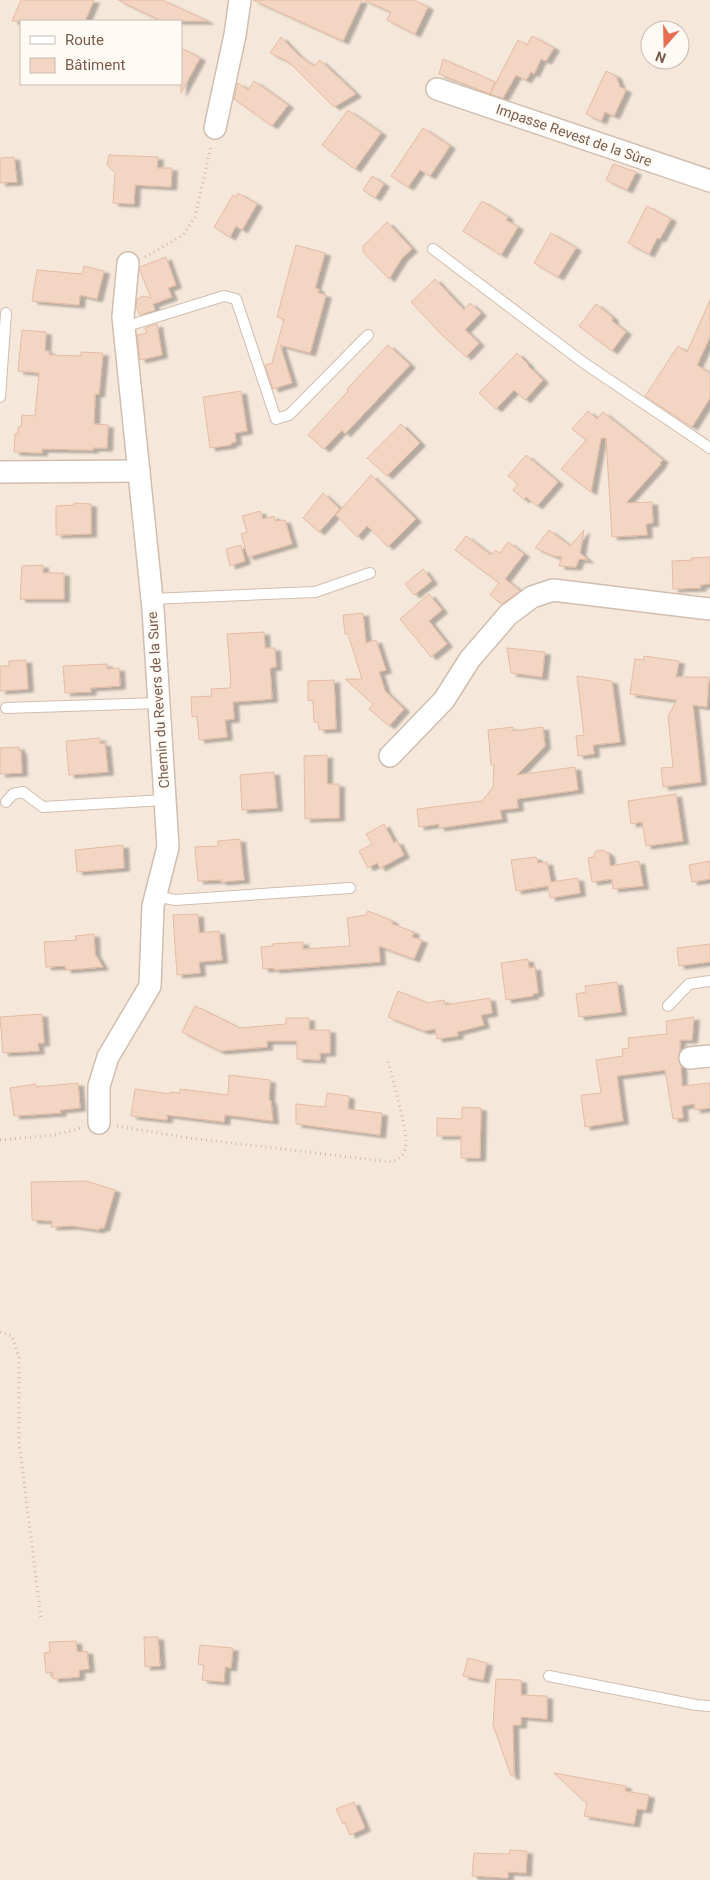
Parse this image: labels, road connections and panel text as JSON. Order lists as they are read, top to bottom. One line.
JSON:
{"streets":{"street":["Impasse Revest de la Sûre","Chemin du Revers de la Sure"]},"legend":["Route","Bâtiment"],"north":"bottom"}
